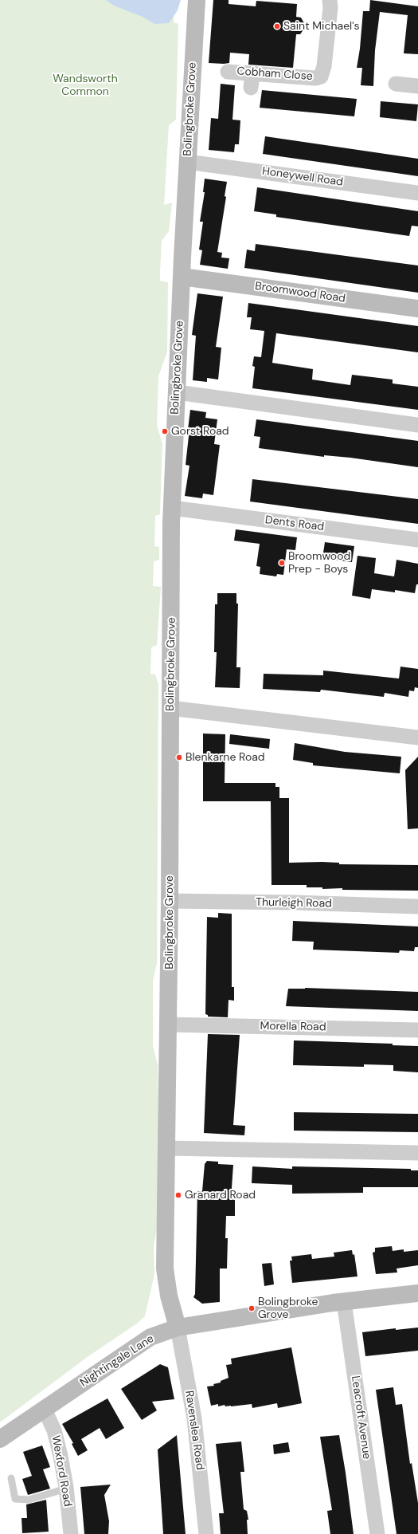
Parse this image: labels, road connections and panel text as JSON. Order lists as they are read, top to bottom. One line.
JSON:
{"streets":{"main road":["Bolingbroke Grove","Broomwood Road","Nightingale Lane"],"street":["Cobham Close","Honeywell Road","Dents Road","Thurleigh Road","Morella Road","Leacroft Avenue","Ravenslea Road","Wexford Road"]},"crossings":[["Bolingbroke Grove","Honeywell Road"],["Bolingbroke Grove","Broomwood Road"],["Bolingbroke Grove","Dents Road"],["Bolingbroke Grove","Thurleigh Road"],["Bolingbroke Grove","Morella Road"],["Bolingbroke Grove","Nightingale Lane"],["Bolingbroke Grove","Ravenslea Road"],["Nightingale Lane","Leacroft Avenue"],["Nightingale Lane","Ravenslea Road"],["Nightingale Lane","Wexford Road"]],"parks":["Wandsworth Common"],"places":["Saint Michael's","Gorst Road","Broomwood Prep - Boys","Blenkarne Road","Granard Road","Bolingbroke Grove"]}
